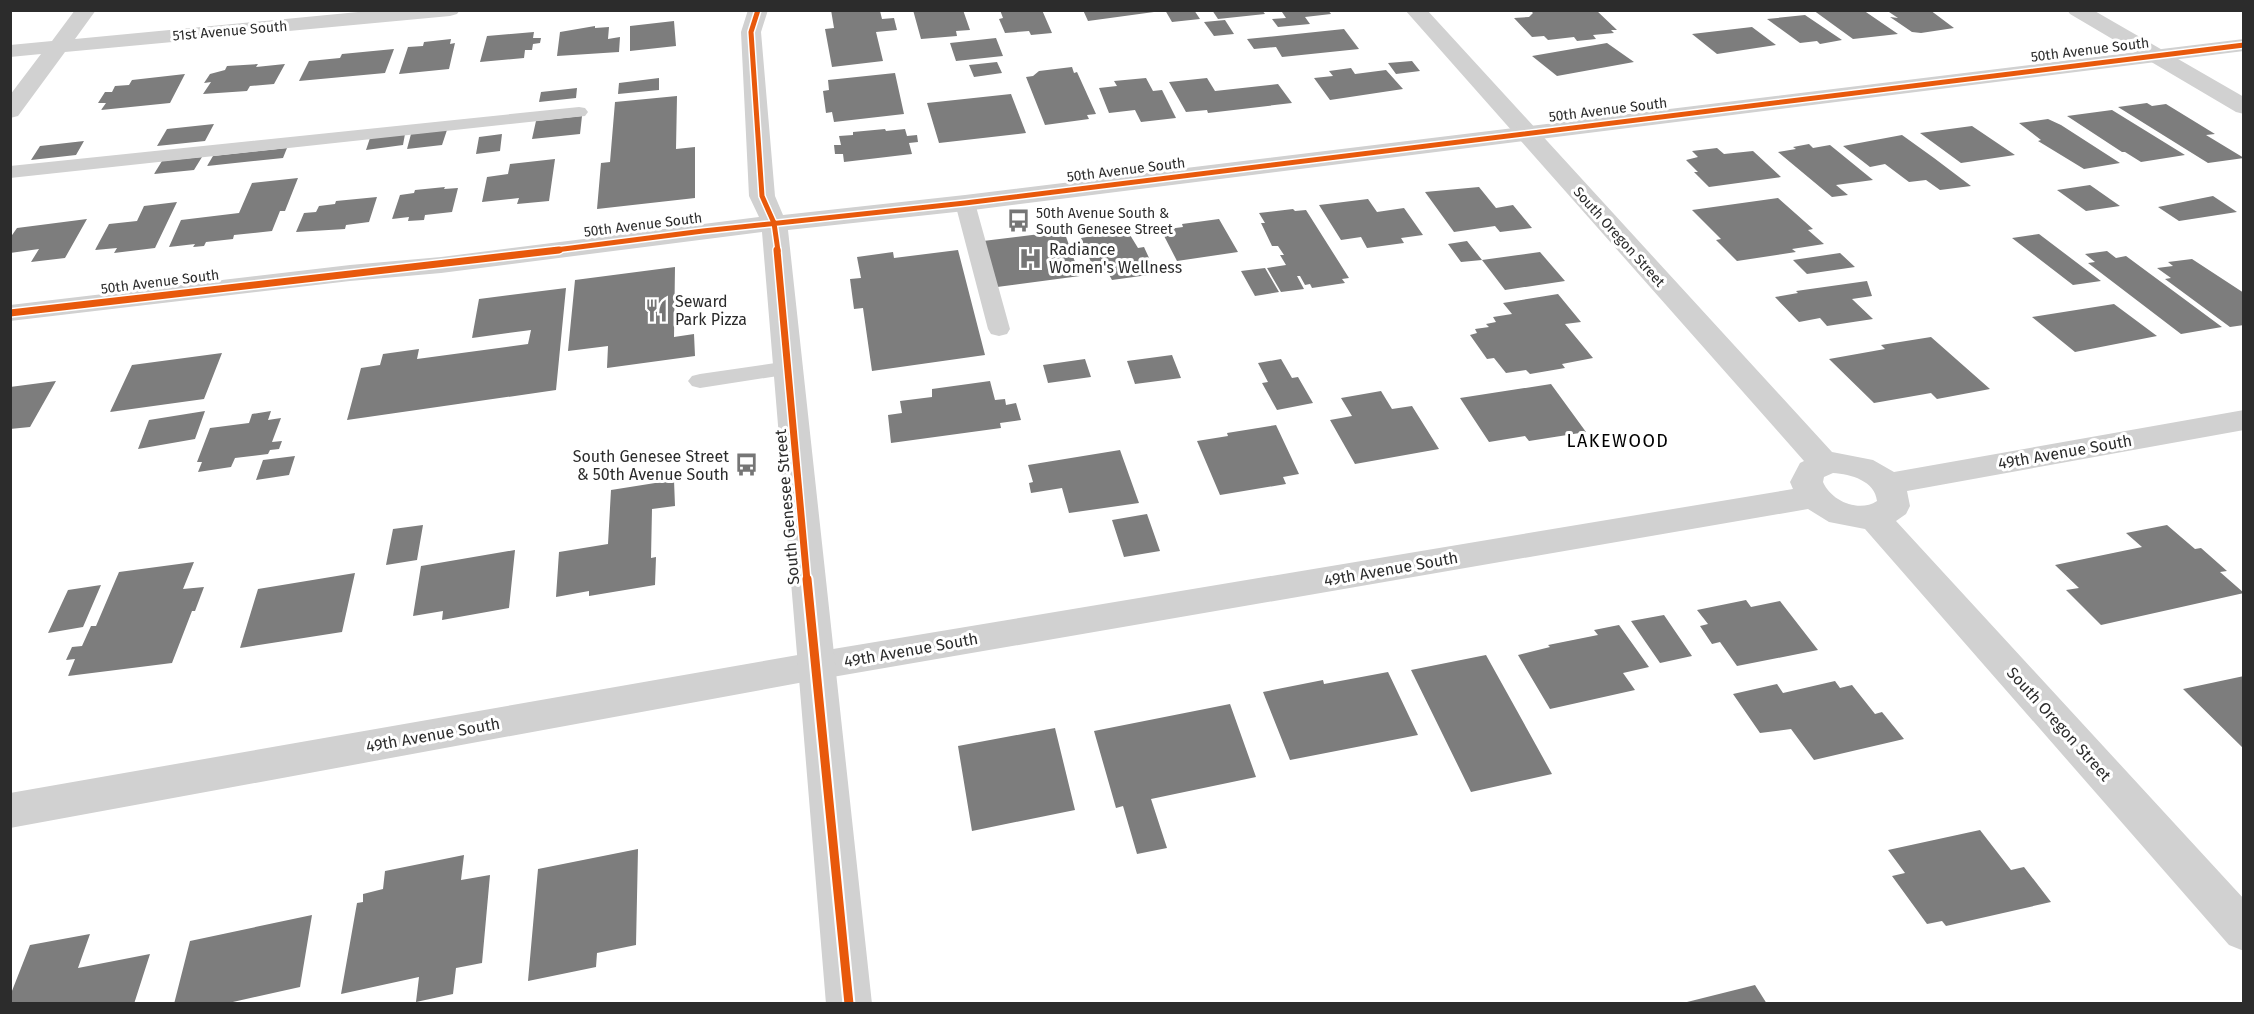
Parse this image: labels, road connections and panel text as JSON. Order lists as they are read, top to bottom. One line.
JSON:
{"streets":{"street":["51st Avenue South","50th Avenue South","South Oregon Street","49th Avenue South","South Genesee Street"]},"crossings":[["50th Avenue South","South Oregon Street"],["50th Avenue South","South Genesee Street"],["South Oregon Street","49th Avenue South"],["49th Avenue South","South Genesee Street"]],"districts":["LAKEWOOD"],"places":{"bus stop":["50th Avenue South & South Genesee Street","South Genesee Street & 50th Avenue South"],"hospital":["Radiance Women's Wellness"],"restaurant":["Seward Park Pizza"]}}
